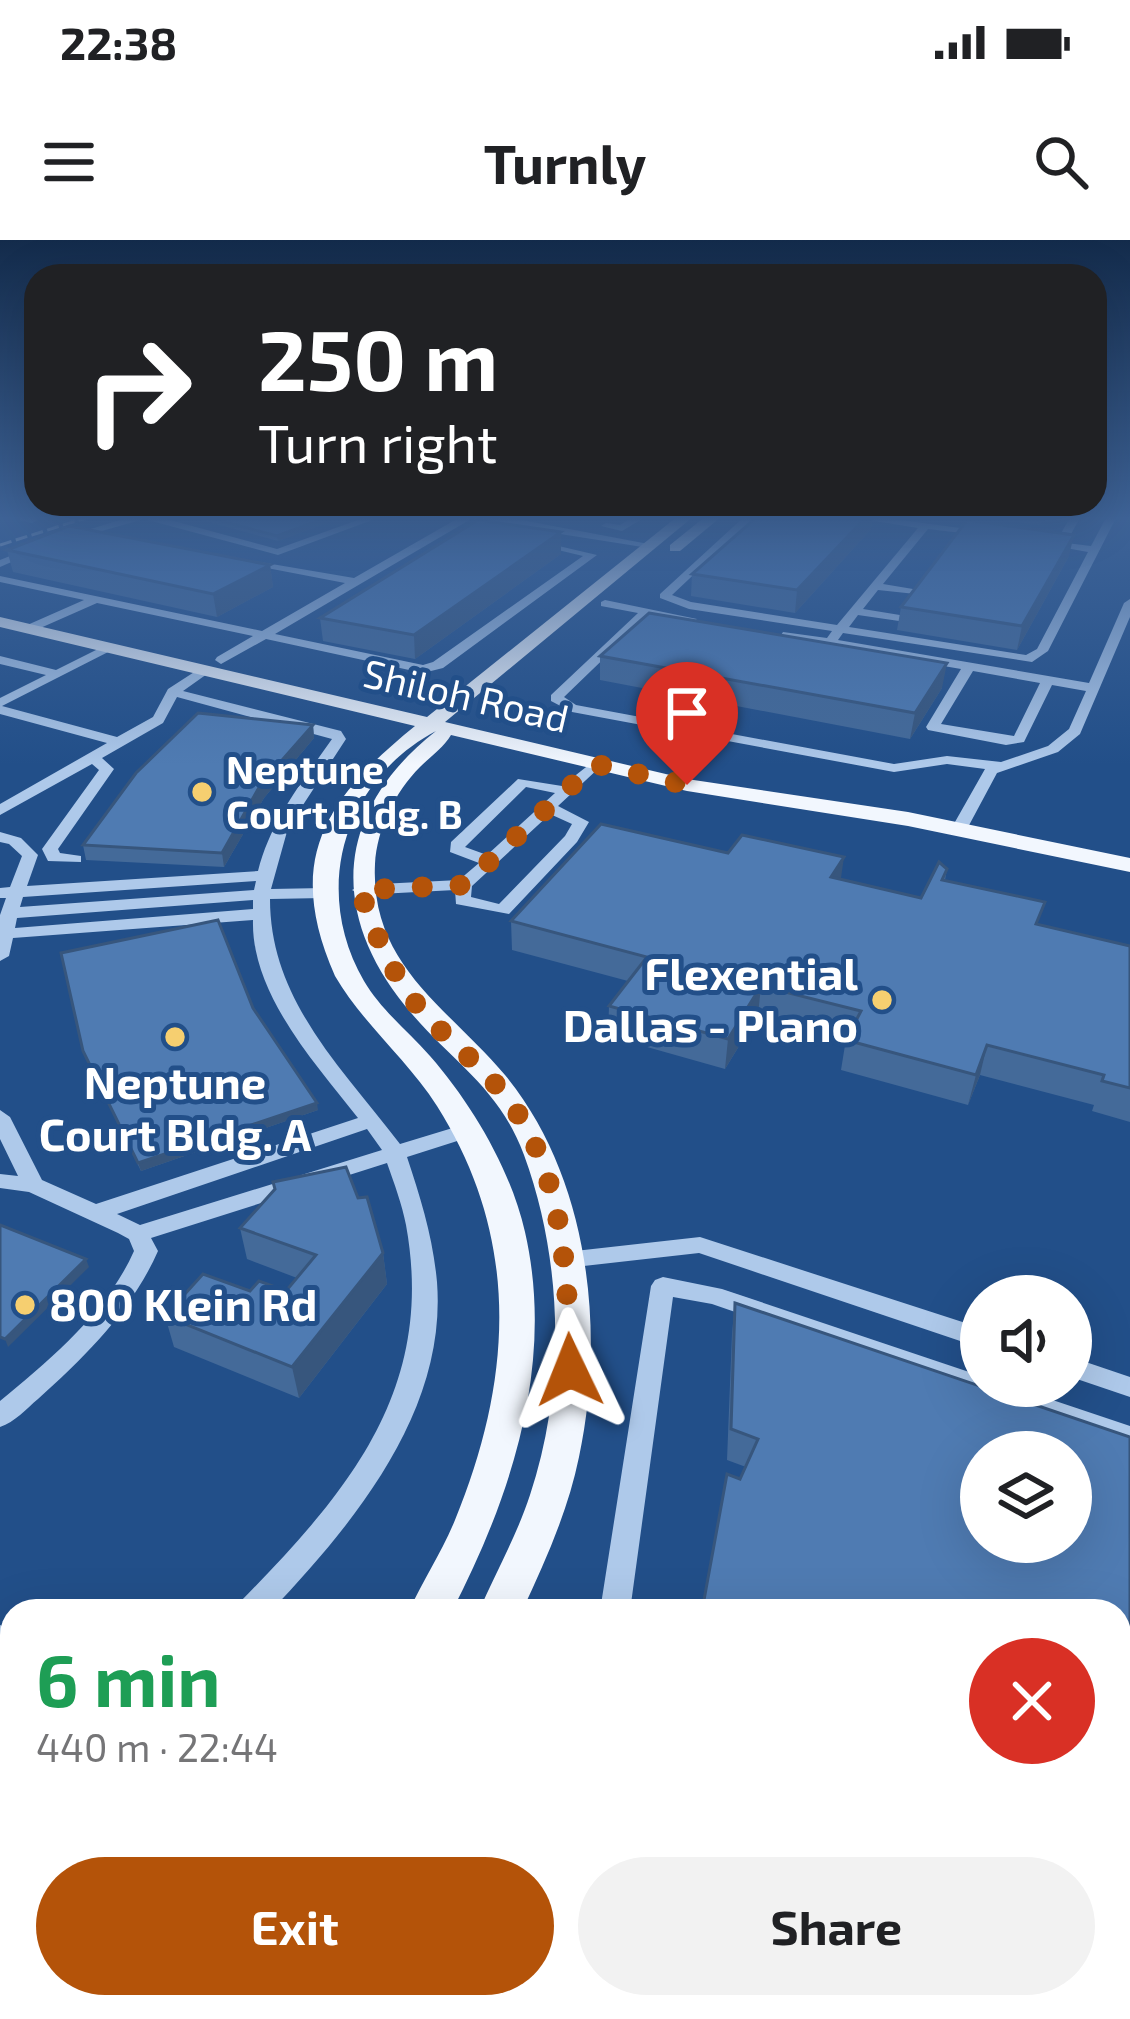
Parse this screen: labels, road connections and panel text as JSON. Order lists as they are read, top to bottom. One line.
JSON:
{"streets":{"main road":["Shiloh Road"]},"places":["Neptune Court Bldg. B","Flexential Dallas - Plano","Neptune Court Bldg. A","800 Klein Rd"],"page":{"status":"22:38","header":"Turnly","turn":["250 m","Turn right"],"heading":["6 min","440 m · 22:44"],"buttons":["Exit","Share"]}}
